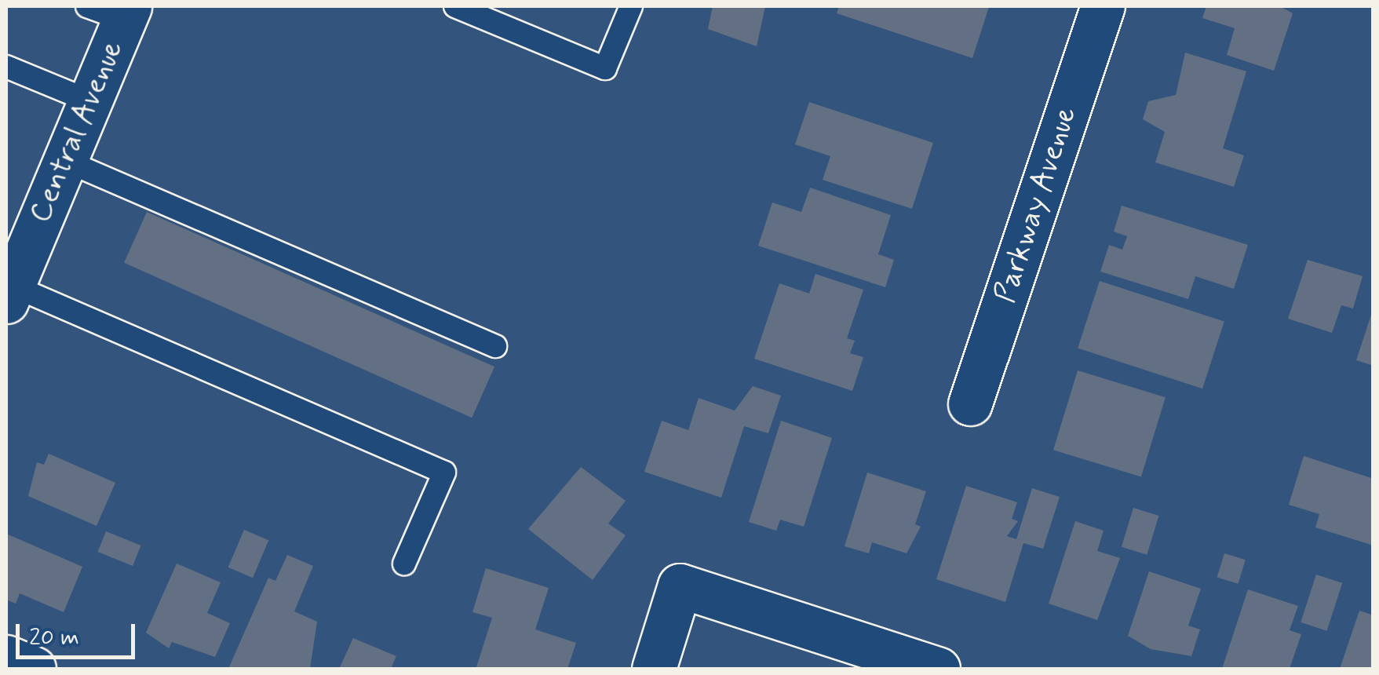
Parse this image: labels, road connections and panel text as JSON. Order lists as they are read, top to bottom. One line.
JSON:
{"streets":{"street":["Central Avenue","Parkway Avenue"]},"scale_bar":"20 m"}
